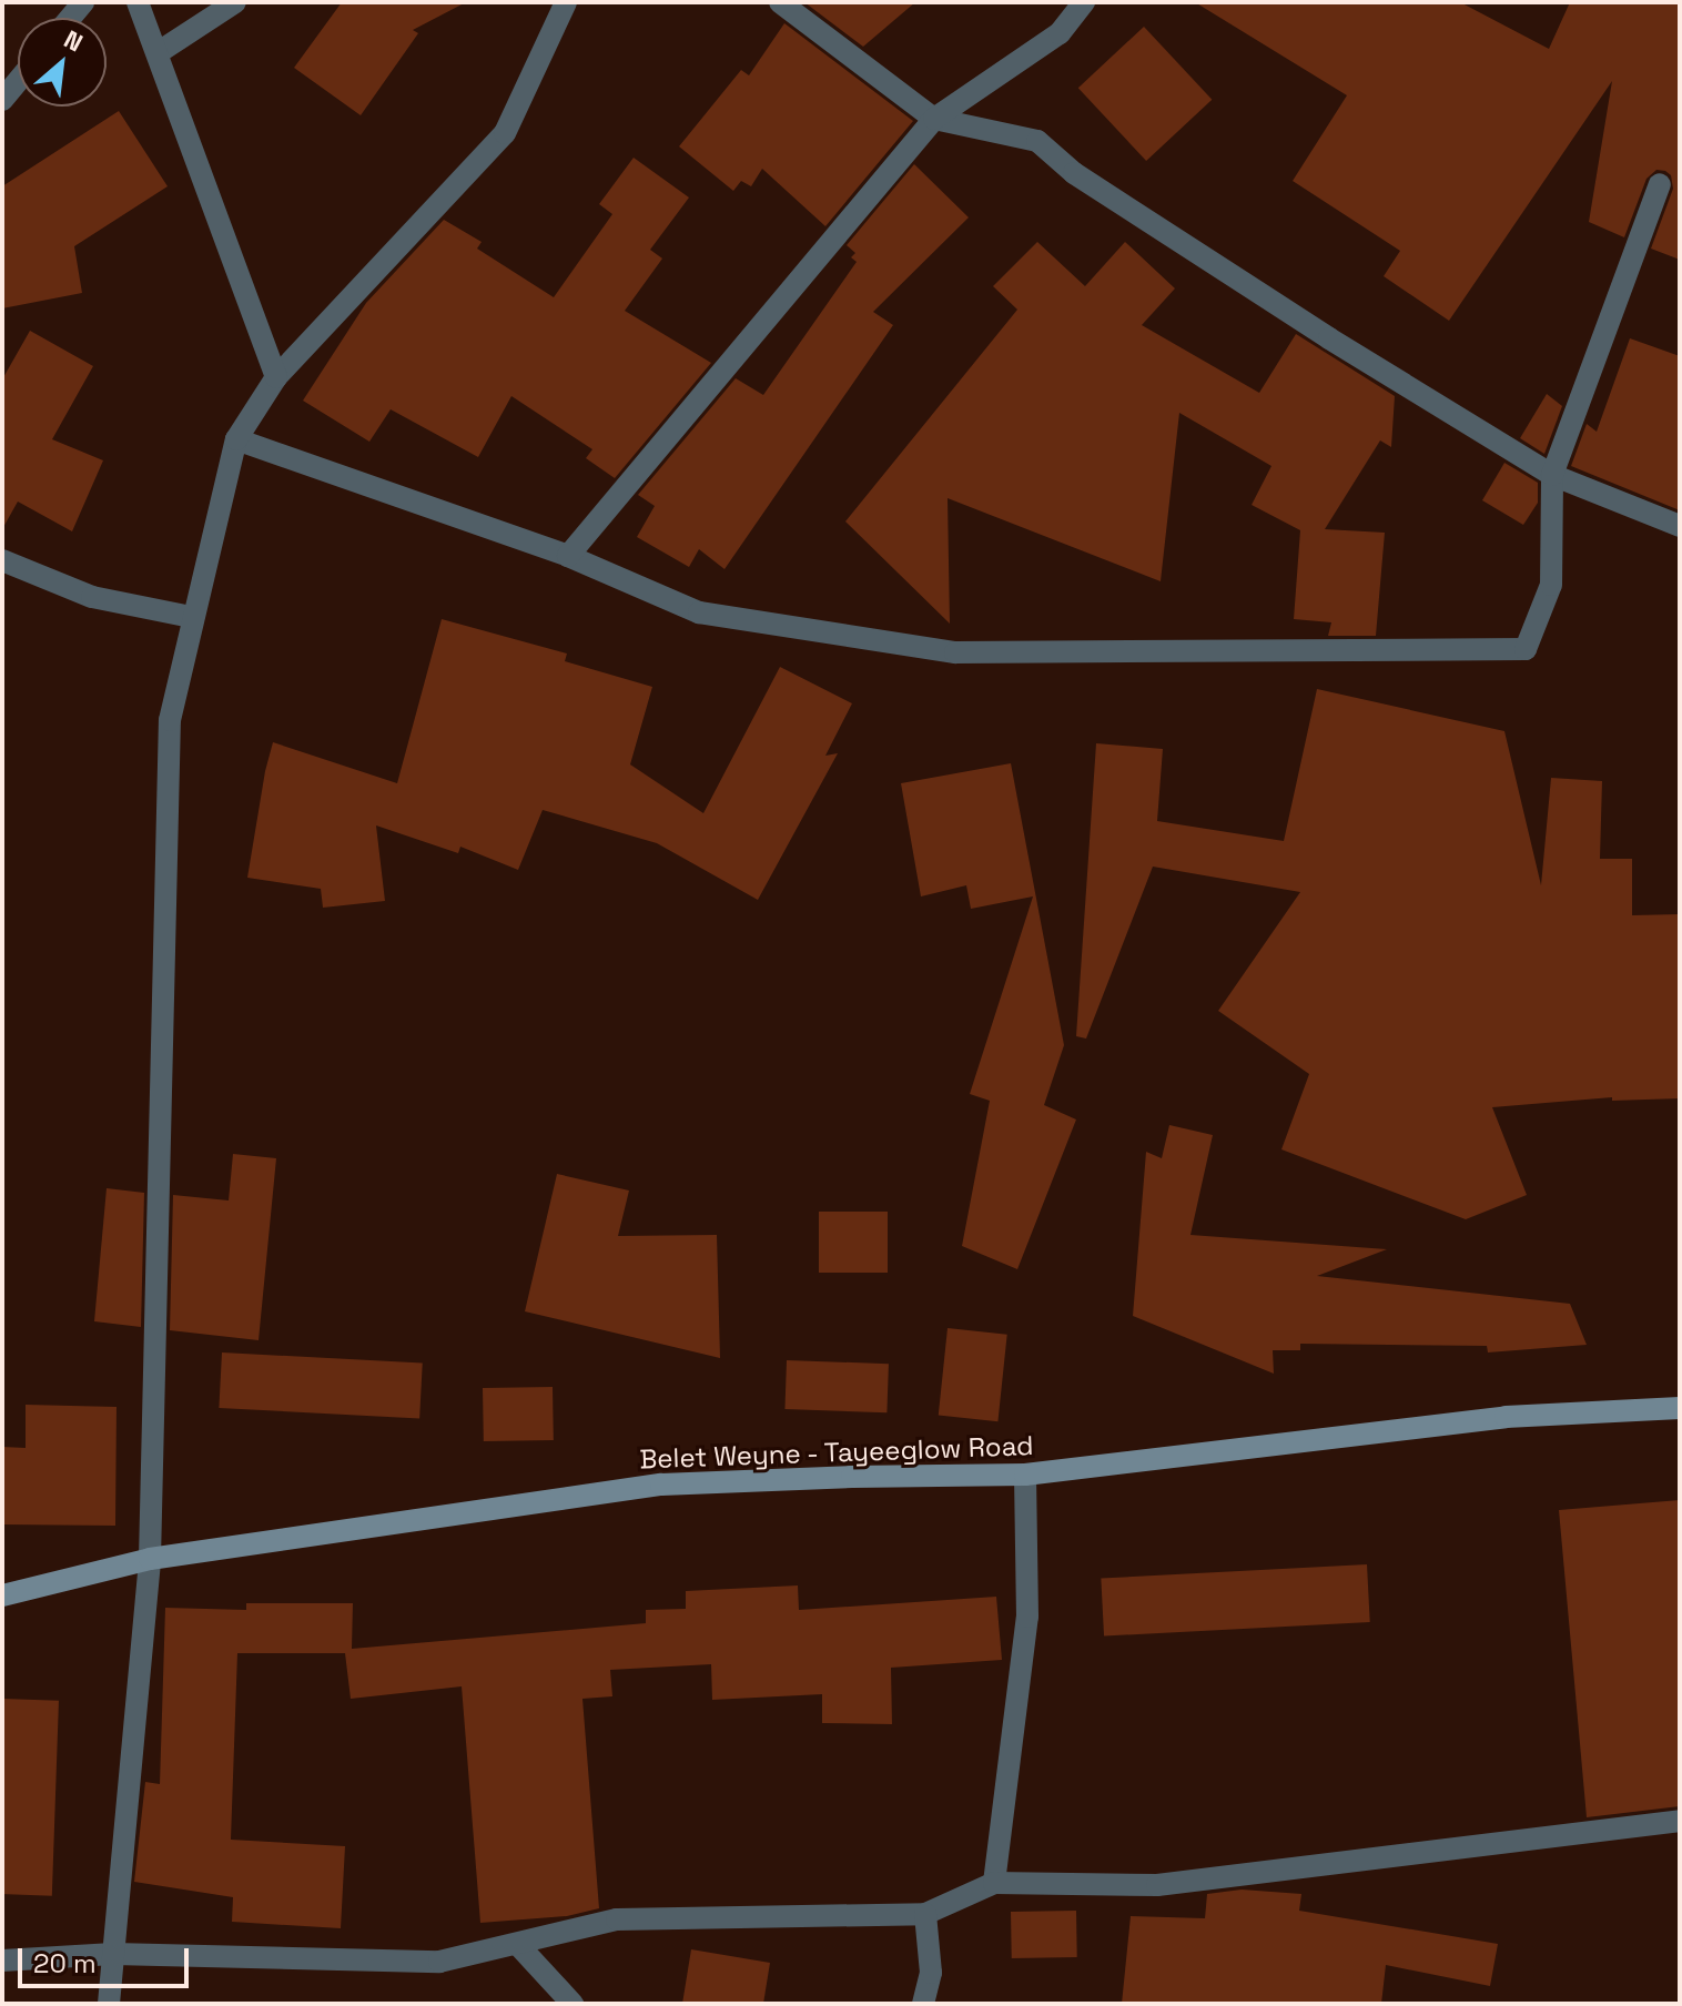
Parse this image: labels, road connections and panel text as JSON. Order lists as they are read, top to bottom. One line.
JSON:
{"streets":{"main road":["Belet Weyne - Tayeeglow Road"]},"scale_bar":"20 m","north":"top right"}
